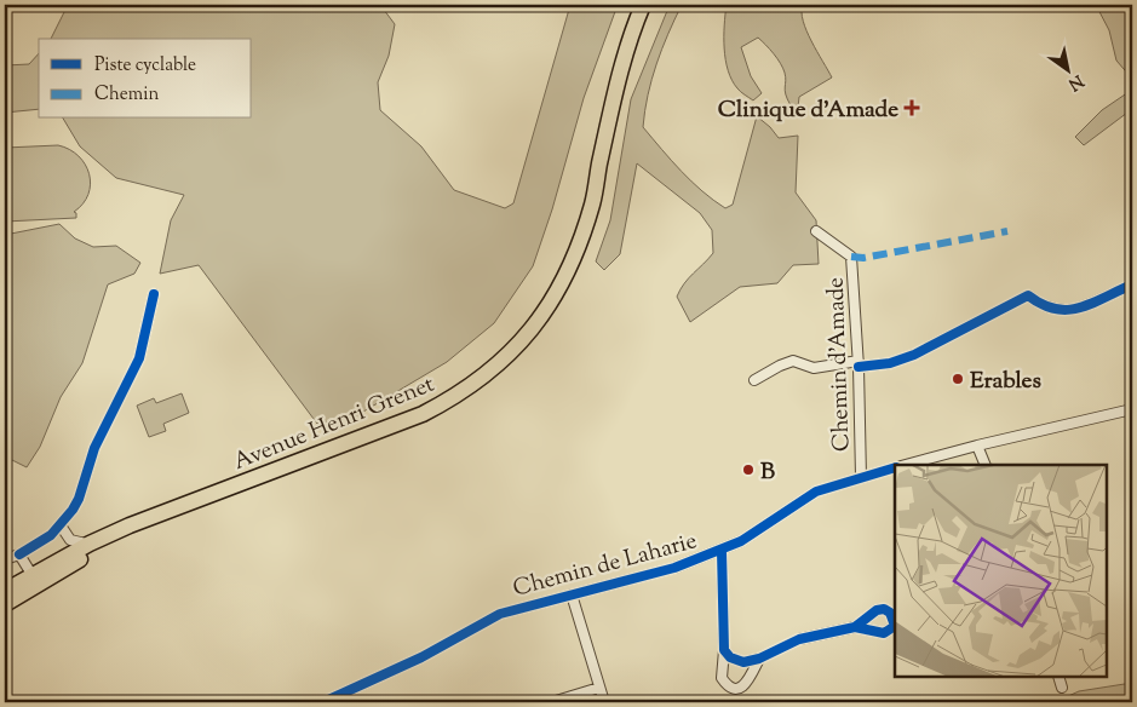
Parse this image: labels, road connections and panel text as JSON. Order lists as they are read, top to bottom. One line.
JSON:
{"streets":{"main road":["Avenue Henri Grenet"],"street":["Chemin d'Amade","Chemin de Laharie"]},"crossings":[["Chemin d'Amade","Chemin de Laharie"]],"places":{"health":["Clinique d'Amade"],"other":["Erables","B"]},"legend":["Piste cyclable","Chemin"],"north":"bottom right"}
